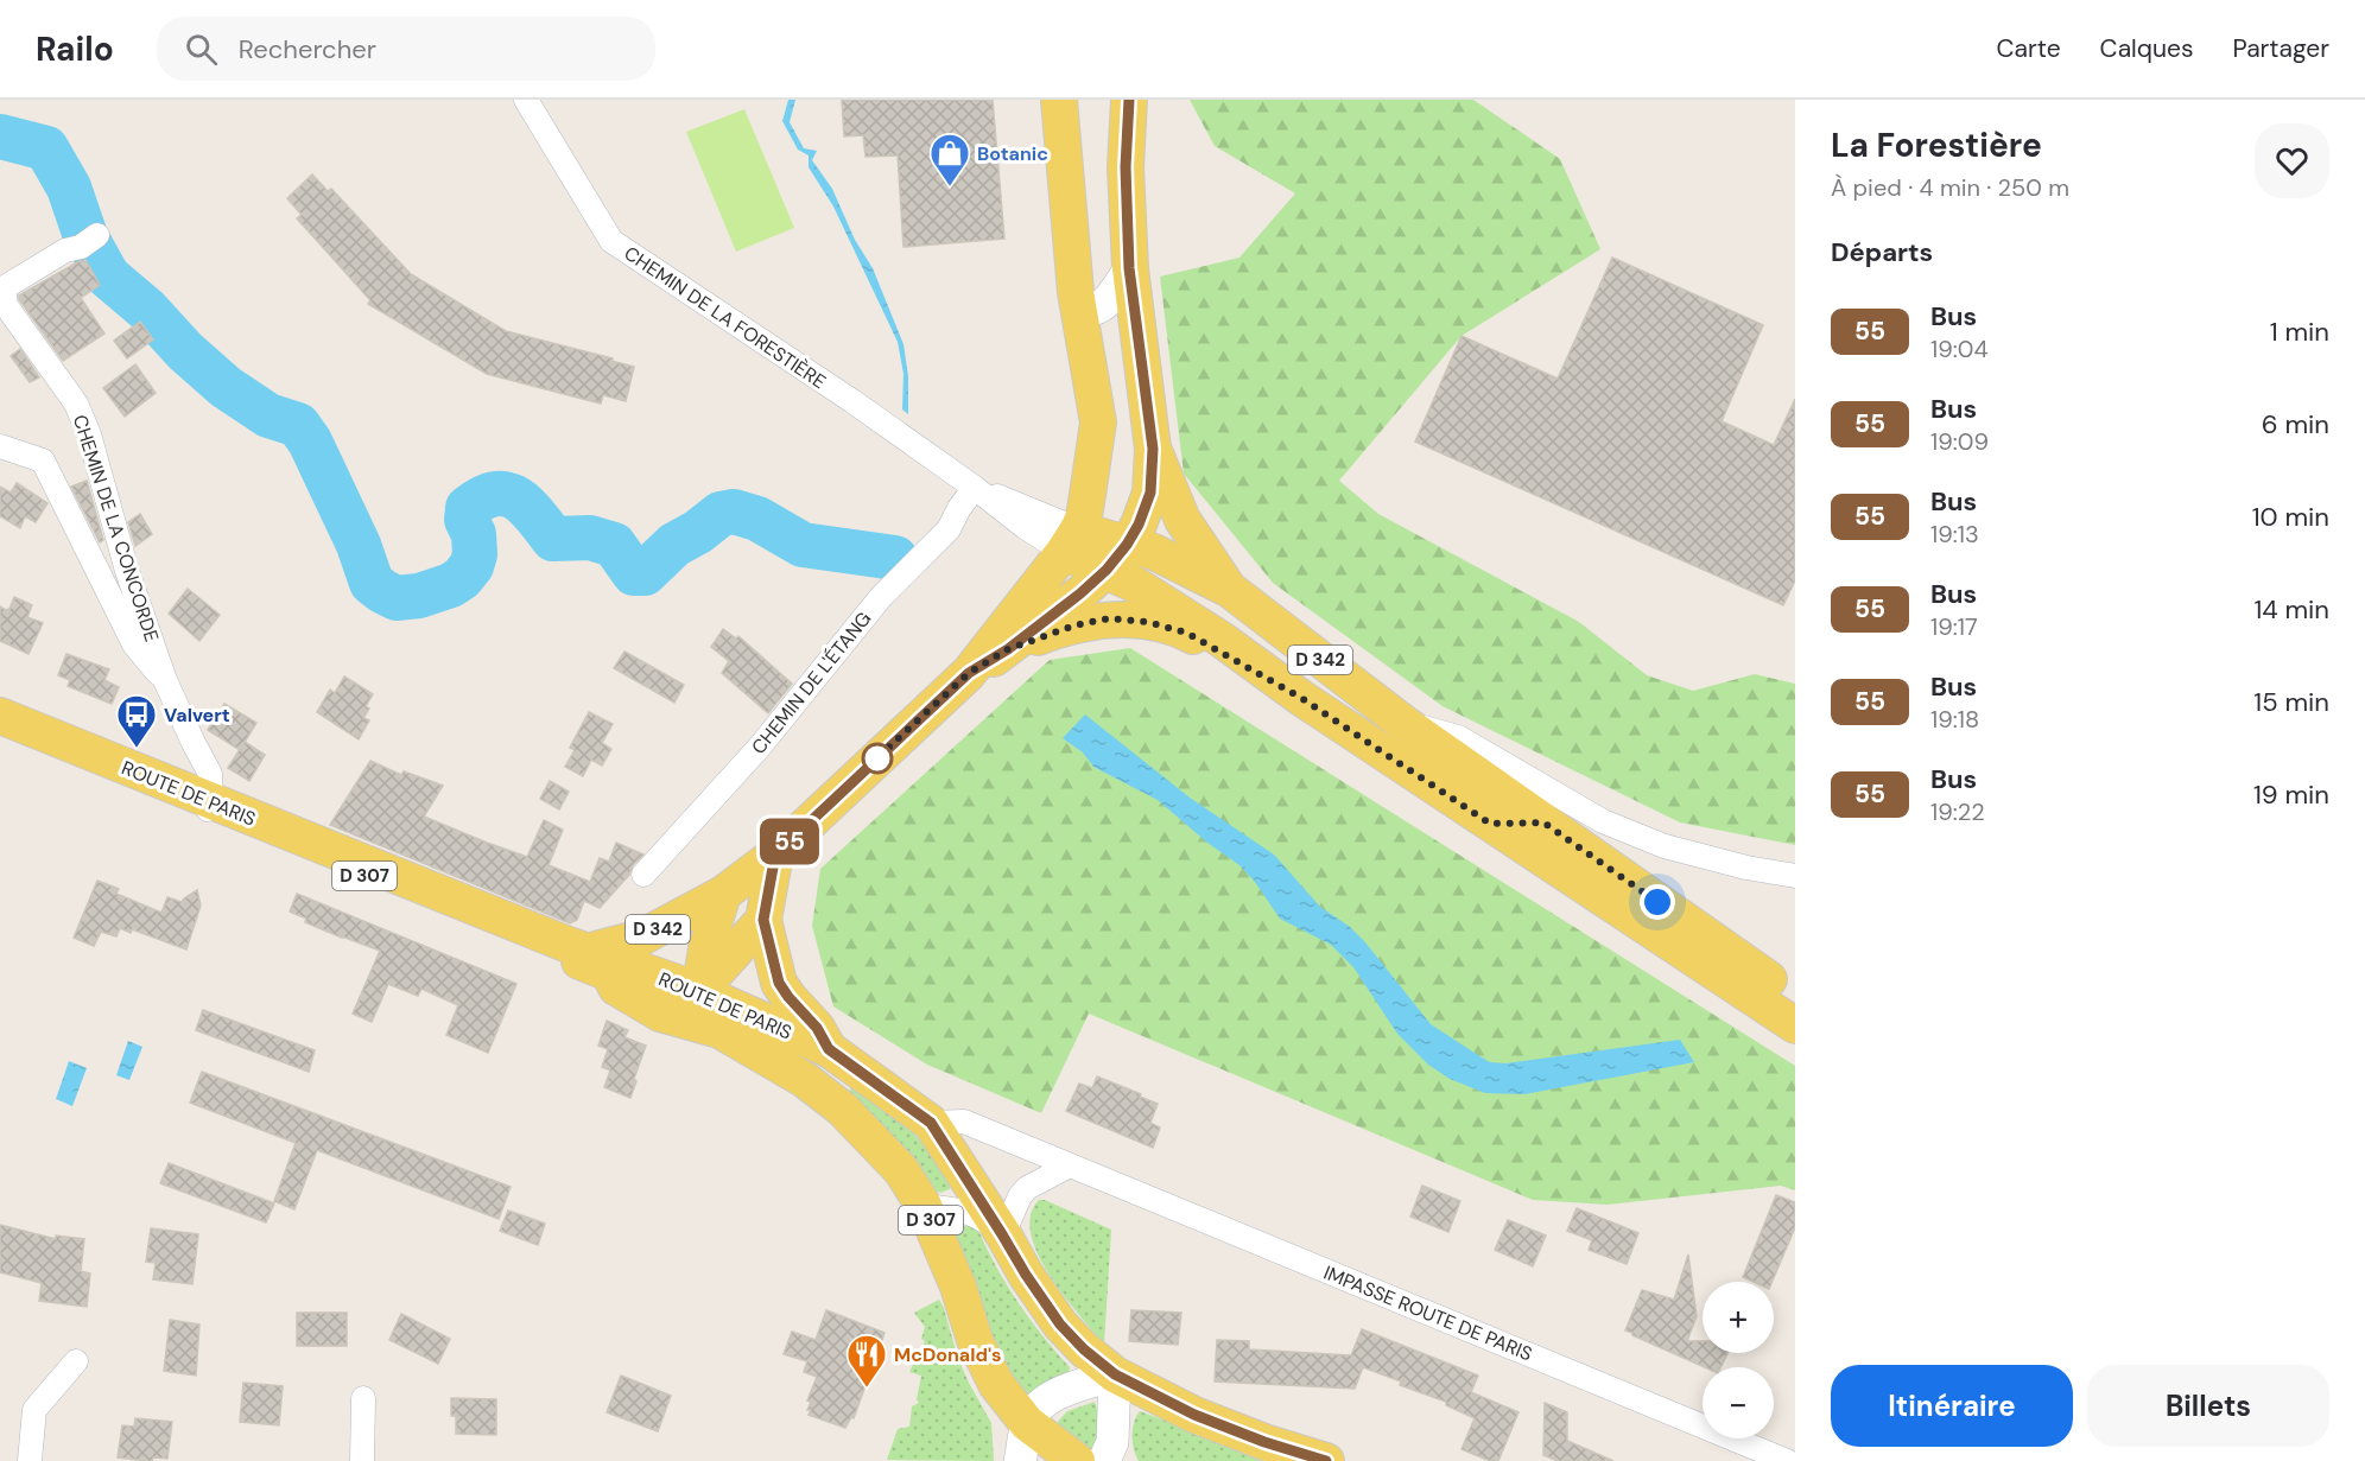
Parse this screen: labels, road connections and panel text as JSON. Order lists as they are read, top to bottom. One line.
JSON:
{"streets":{"main road":["CHEMIN DE LA FORESTIÈRE","D 342","ROUTE DE PARIS","D 307"],"street":["CHEMIN DE LA CONCORDE","CHEMIN DE L'ÉTANG","IMPASSE ROUTE DE PARIS"]},"crossings":[["CHEMIN DE LA FORESTIÈRE","D 342"],["CHEMIN DE LA FORESTIÈRE","CHEMIN DE L'ÉTANG"],["CHEMIN DE LA CONCORDE","ROUTE DE PARIS"],["D 342","ROUTE DE PARIS"],["ROUTE DE PARIS","IMPASSE ROUTE DE PARIS"]],"places":{"shop":["Botanic"],"bus stop":["Valvert"],"restaurant":["McDonald's"]},"lines":["bus line 55"],"page":{"header":"Railo","search":"Rechercher","nav":["Carte","Calques","Partager"],"on_map":"55","heading":[["La Forestière","À pied · 4 min · 250 m"],"Départs"],"list":[{"mark":"55","name":"Bus","note":"19:04","value":"1 min"},{"mark":"55","name":"Bus","note":"19:09","value":"6 min"},{"mark":"55","name":"Bus","note":"19:13","value":"10 min"},{"mark":"55","name":"Bus","note":"19:17","value":"14 min"},{"mark":"55","name":"Bus","note":"19:18","value":"15 min"},{"mark":"55","name":"Bus","note":"19:22","value":"19 min"}],"map_buttons":["+","−"],"buttons":["Itinéraire","Billets"]}}
